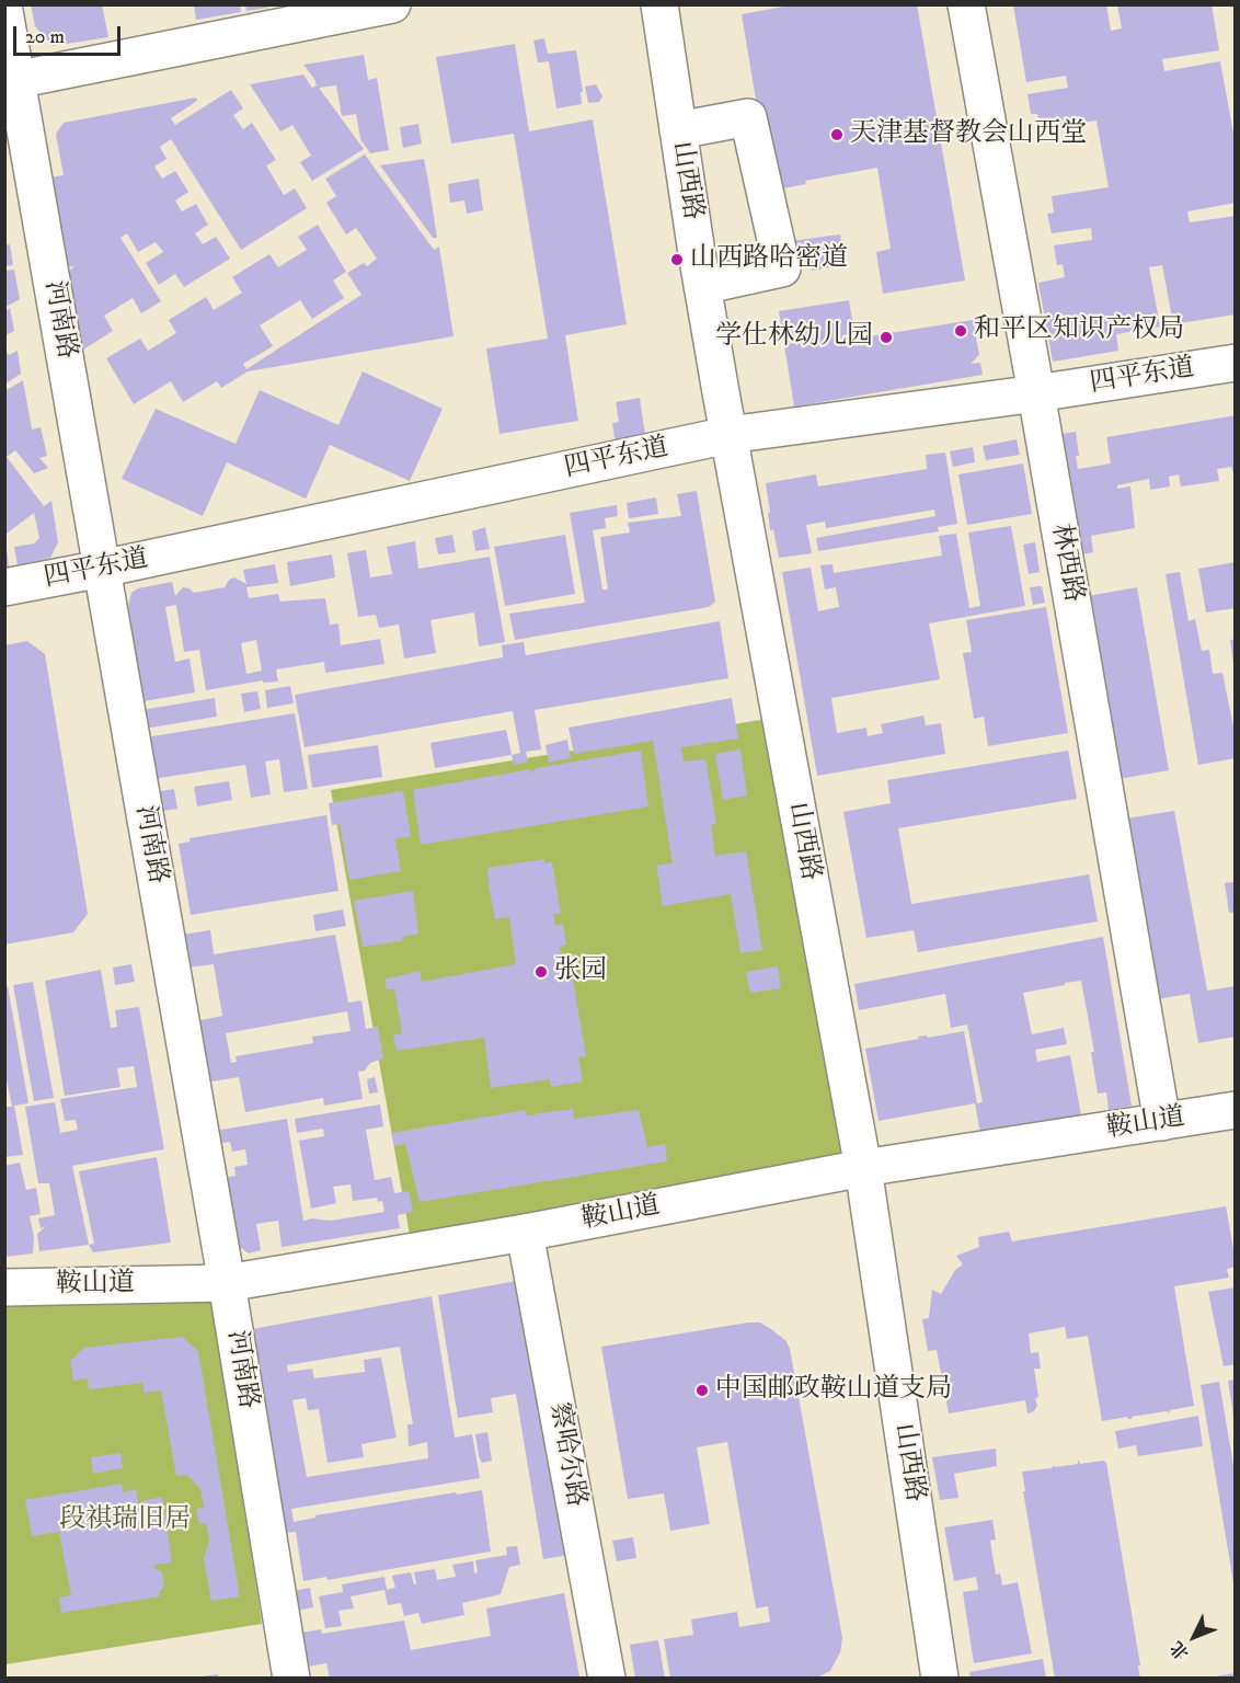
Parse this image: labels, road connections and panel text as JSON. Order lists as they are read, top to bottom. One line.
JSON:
{"streets":{"street":["山西路","河南路","四平东道","林西路","鞍山道","察哈尔路"]},"crossings":[["山西路","四平东道"],["山西路","鞍山道"],["河南路","四平东道"],["河南路","鞍山道"],["四平东道","林西路"],["林西路","鞍山道"],["鞍山道","察哈尔路"]],"parks":["段祺瑞旧居"],"places":["天津基督教会山西堂","山西路哈密道","和平区知识产权局","学仕林幼儿园","张园","中国邮政鞍山道支局"],"scale_bar":"20 m","north":"bottom left"}
